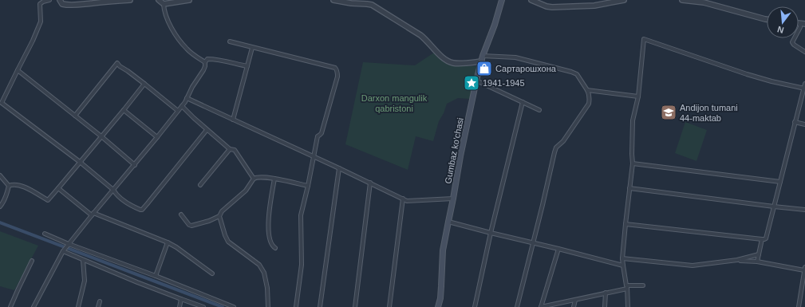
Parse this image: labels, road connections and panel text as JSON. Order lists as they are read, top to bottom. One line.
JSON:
{"streets":{"main road":["Gumbaz ko'chasi"]},"parks":["Darxon mangulik qabristoni"],"places":{"shop":["Сартарошхона"],"place":["1941-1945"],"school or university":["Andijon tumani 44-maktab"]},"north":"bottom"}
